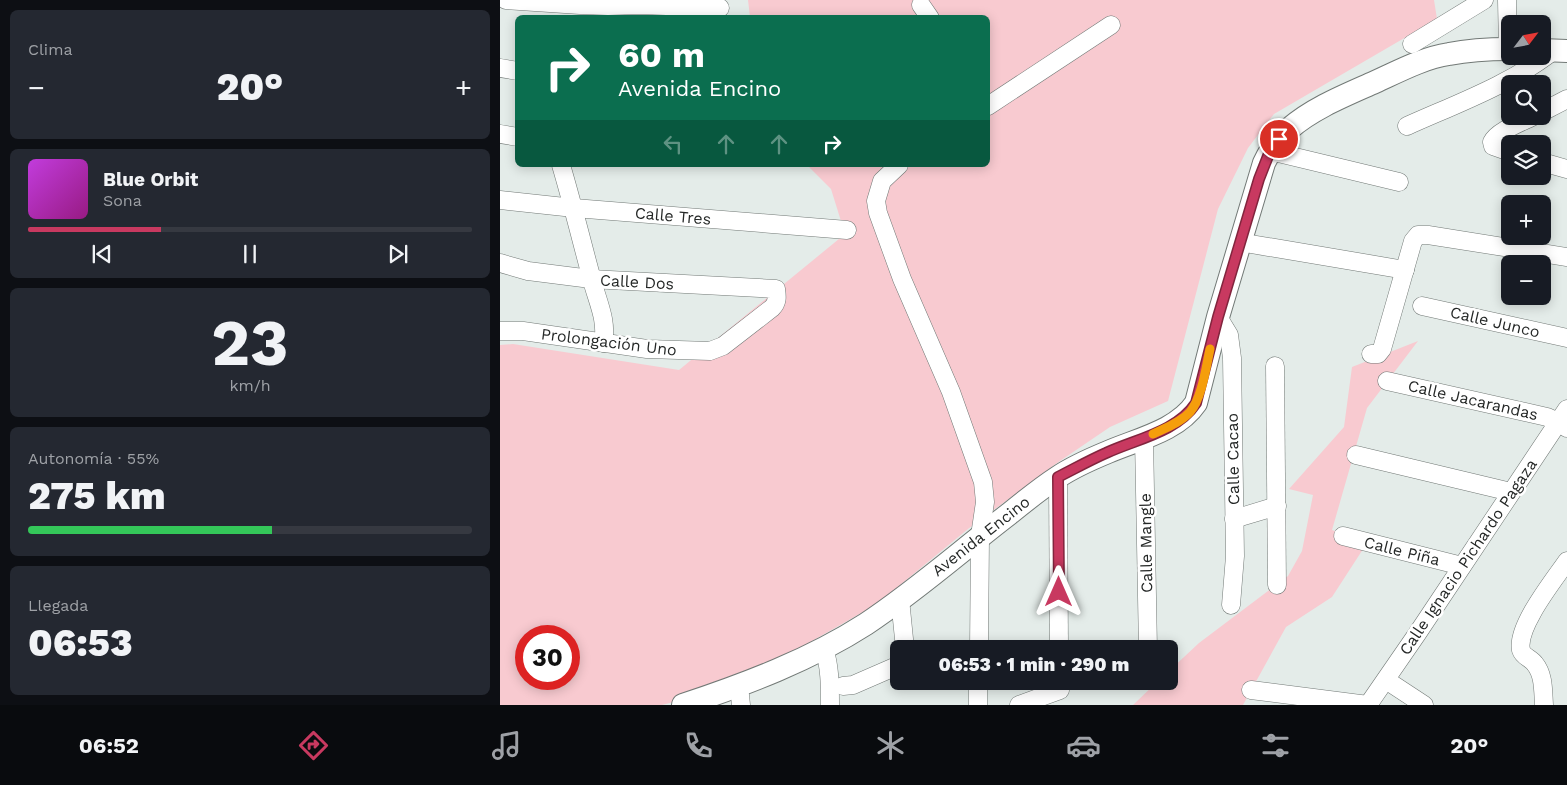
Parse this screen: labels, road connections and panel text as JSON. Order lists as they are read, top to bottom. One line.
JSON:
{"streets":{"main road":["Avenida Encino"],"street":["Calle Tres","Calle Dos","Calle Junco","Prolongación Uno","Calle Jacarandas","Calle Cacao","Calle Mangle","Calle Piña","Calle Ignacio Pichardo Pagaza"]},"crossings":[["Calle Dos","Prolongación Uno"],["Calle Jacarandas","Calle Ignacio Pichardo Pagaza"],["Calle Cacao","Avenida Encino"],["Avenida Encino","Calle Mangle"],["Calle Piña","Calle Ignacio Pichardo Pagaza"]],"north":"top right","page":{"tile":["Clima",["23","km/h"],["Autonomía · 55%","275 km"],["Llegada","06:53"]],"map_buttons":["+","−"],"turn":["60 m","Avenida Encino"],"heat":["−","20°","+"],"song":["Blue Orbit","Sona"],"limit":"30","trip":"06:53 · 1 min · 290 m","tabs":["06:52","20°"]}}
